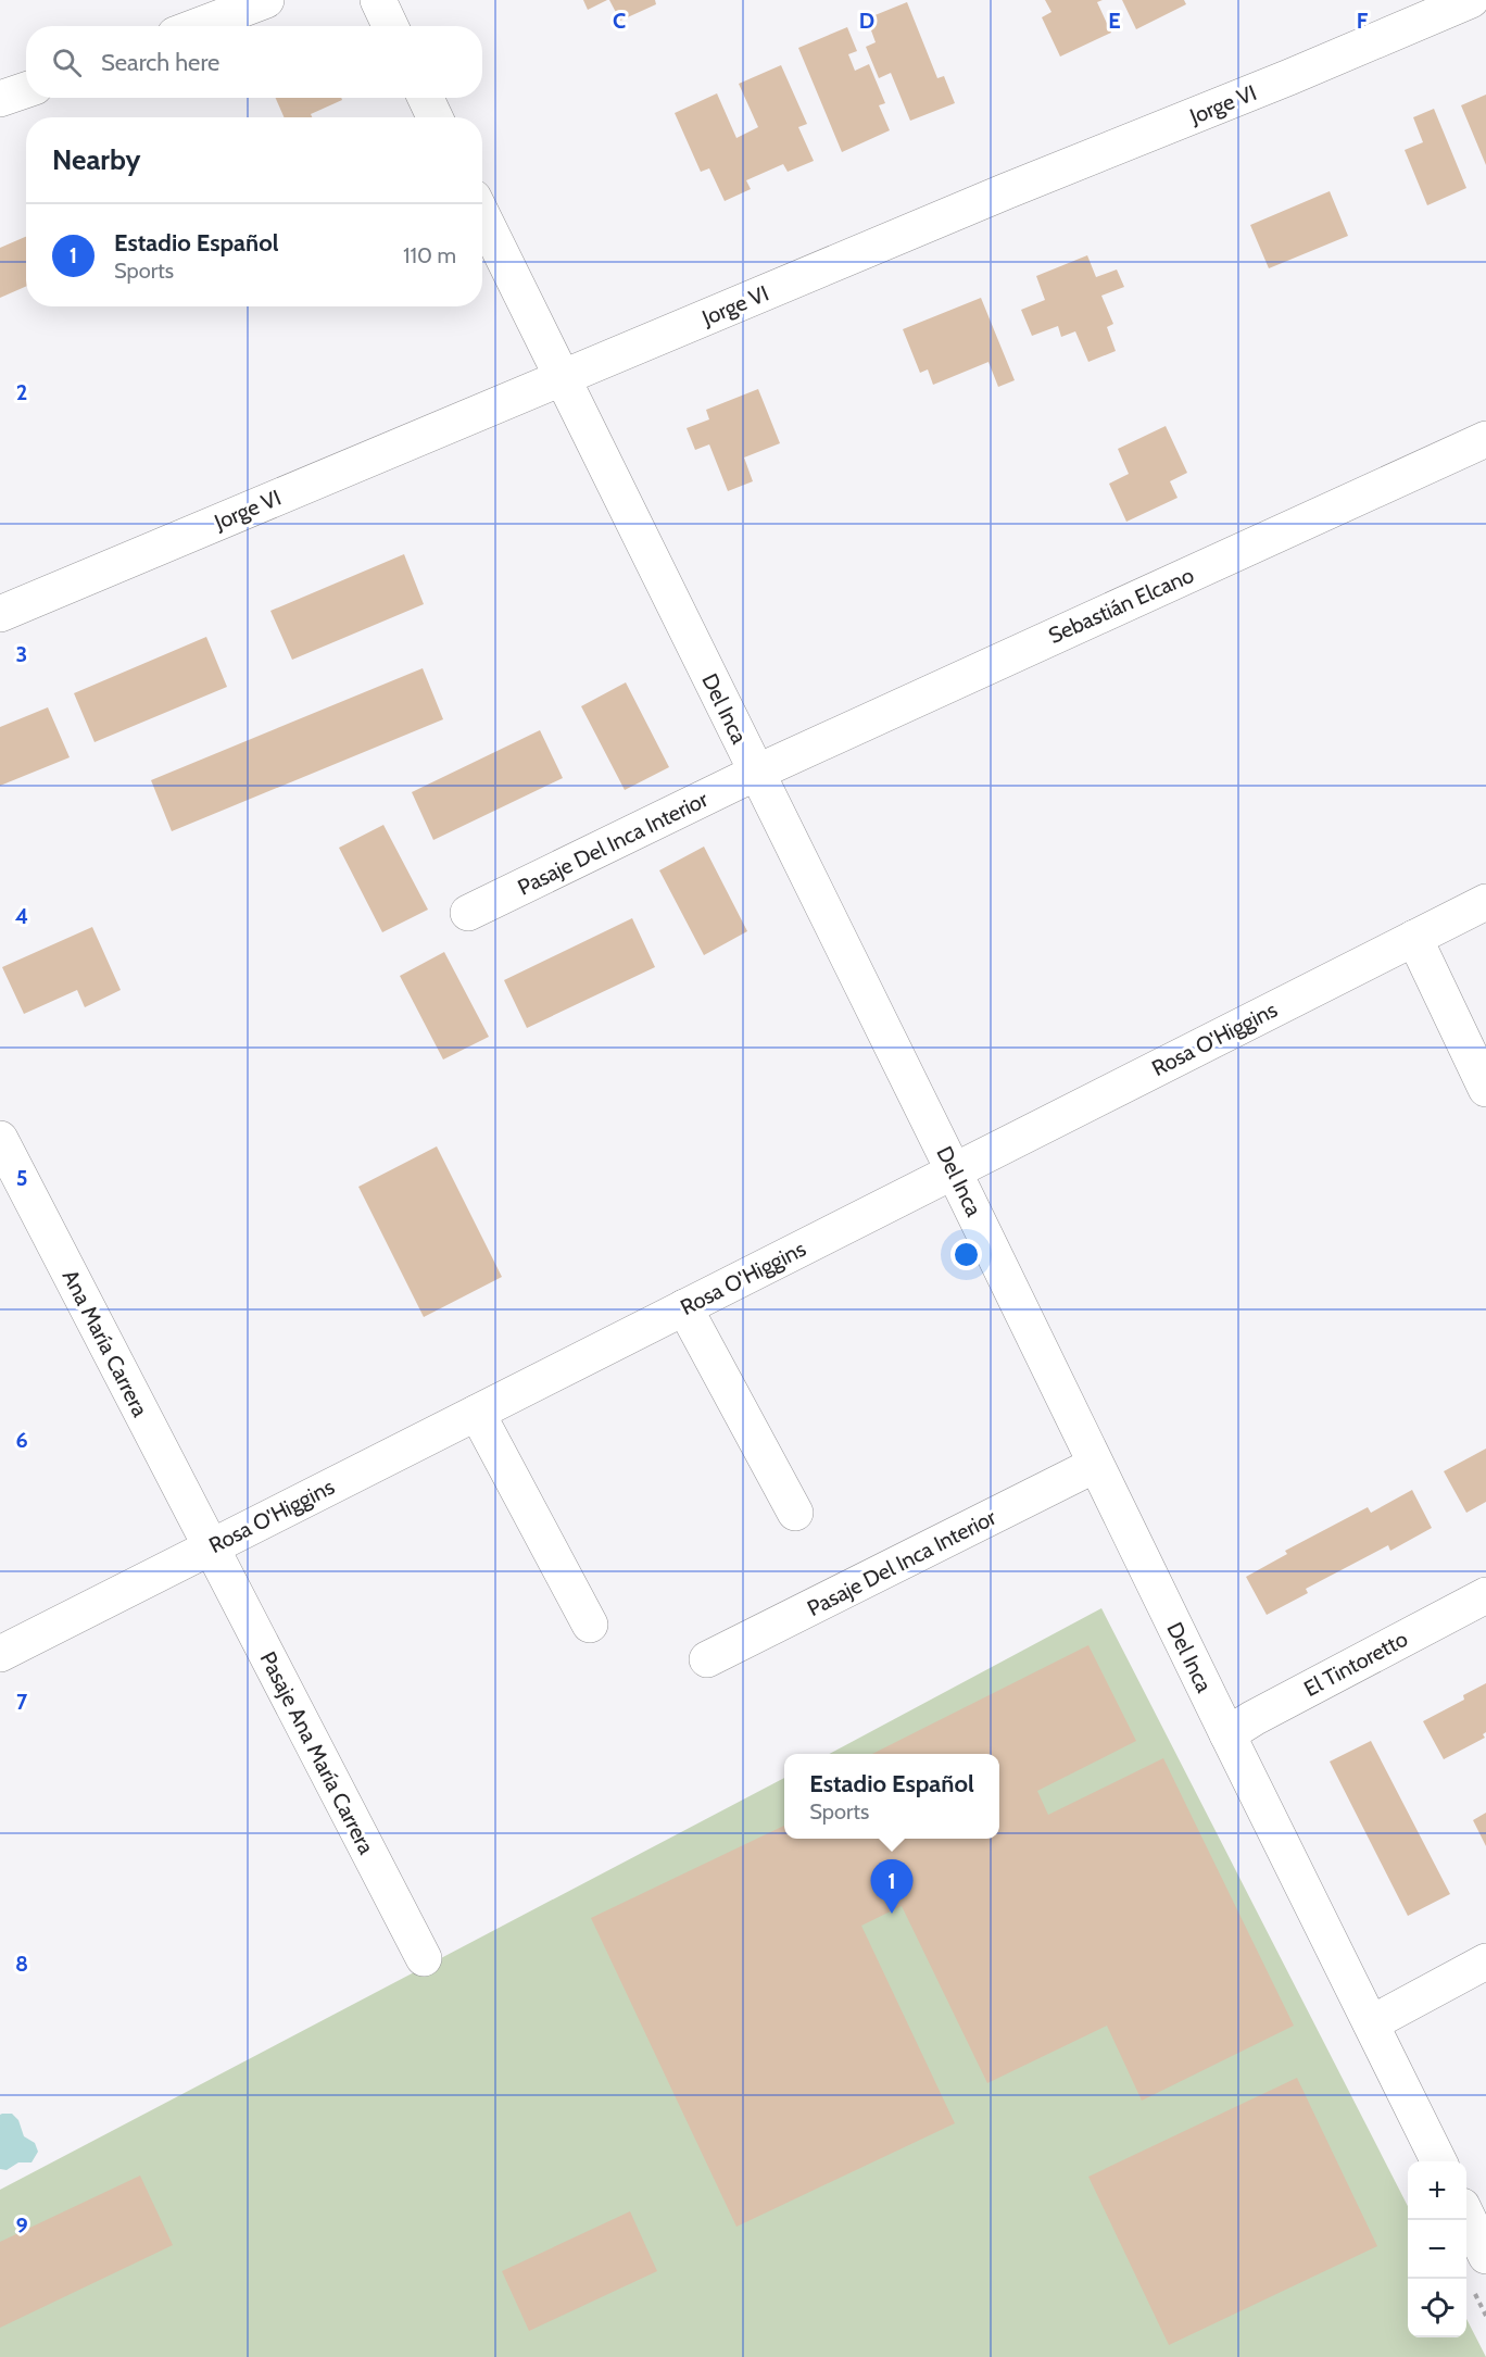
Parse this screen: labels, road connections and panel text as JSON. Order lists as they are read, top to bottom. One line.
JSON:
{"streets":{"street":["Jorge VI","Sebastián Elcano","Del Inca","Pasaje Del Inca Interior","Rosa O'Higgins","Ana María Carrera","El Tintoretto","Pasaje Ana María Carrera"]},"crossings":[["Jorge VI","Del Inca"],["Sebastián Elcano","Del Inca"],["Sebastián Elcano","Pasaje Del Inca Interior"],["Del Inca","Pasaje Del Inca Interior"],["Del Inca","Rosa O'Higgins"],["Del Inca","El Tintoretto"],["Rosa O'Higgins","Ana María Carrera"],["Rosa O'Higgins","Pasaje Ana María Carrera"],["Ana María Carrera","Pasaje Ana María Carrera"]],"page":{"search":"Search here","heading":"Nearby","list":[{"mark":"1","name":"Estadio Español","note":"Sports","value":"110 m"}],"popup":["Estadio Español","Sports"],"pins":"1","map_buttons":["+","−"]},"grid":{"columns":["C","D","E","F"],"rows":["2","3","4","5","6","7","8","9"]}}
